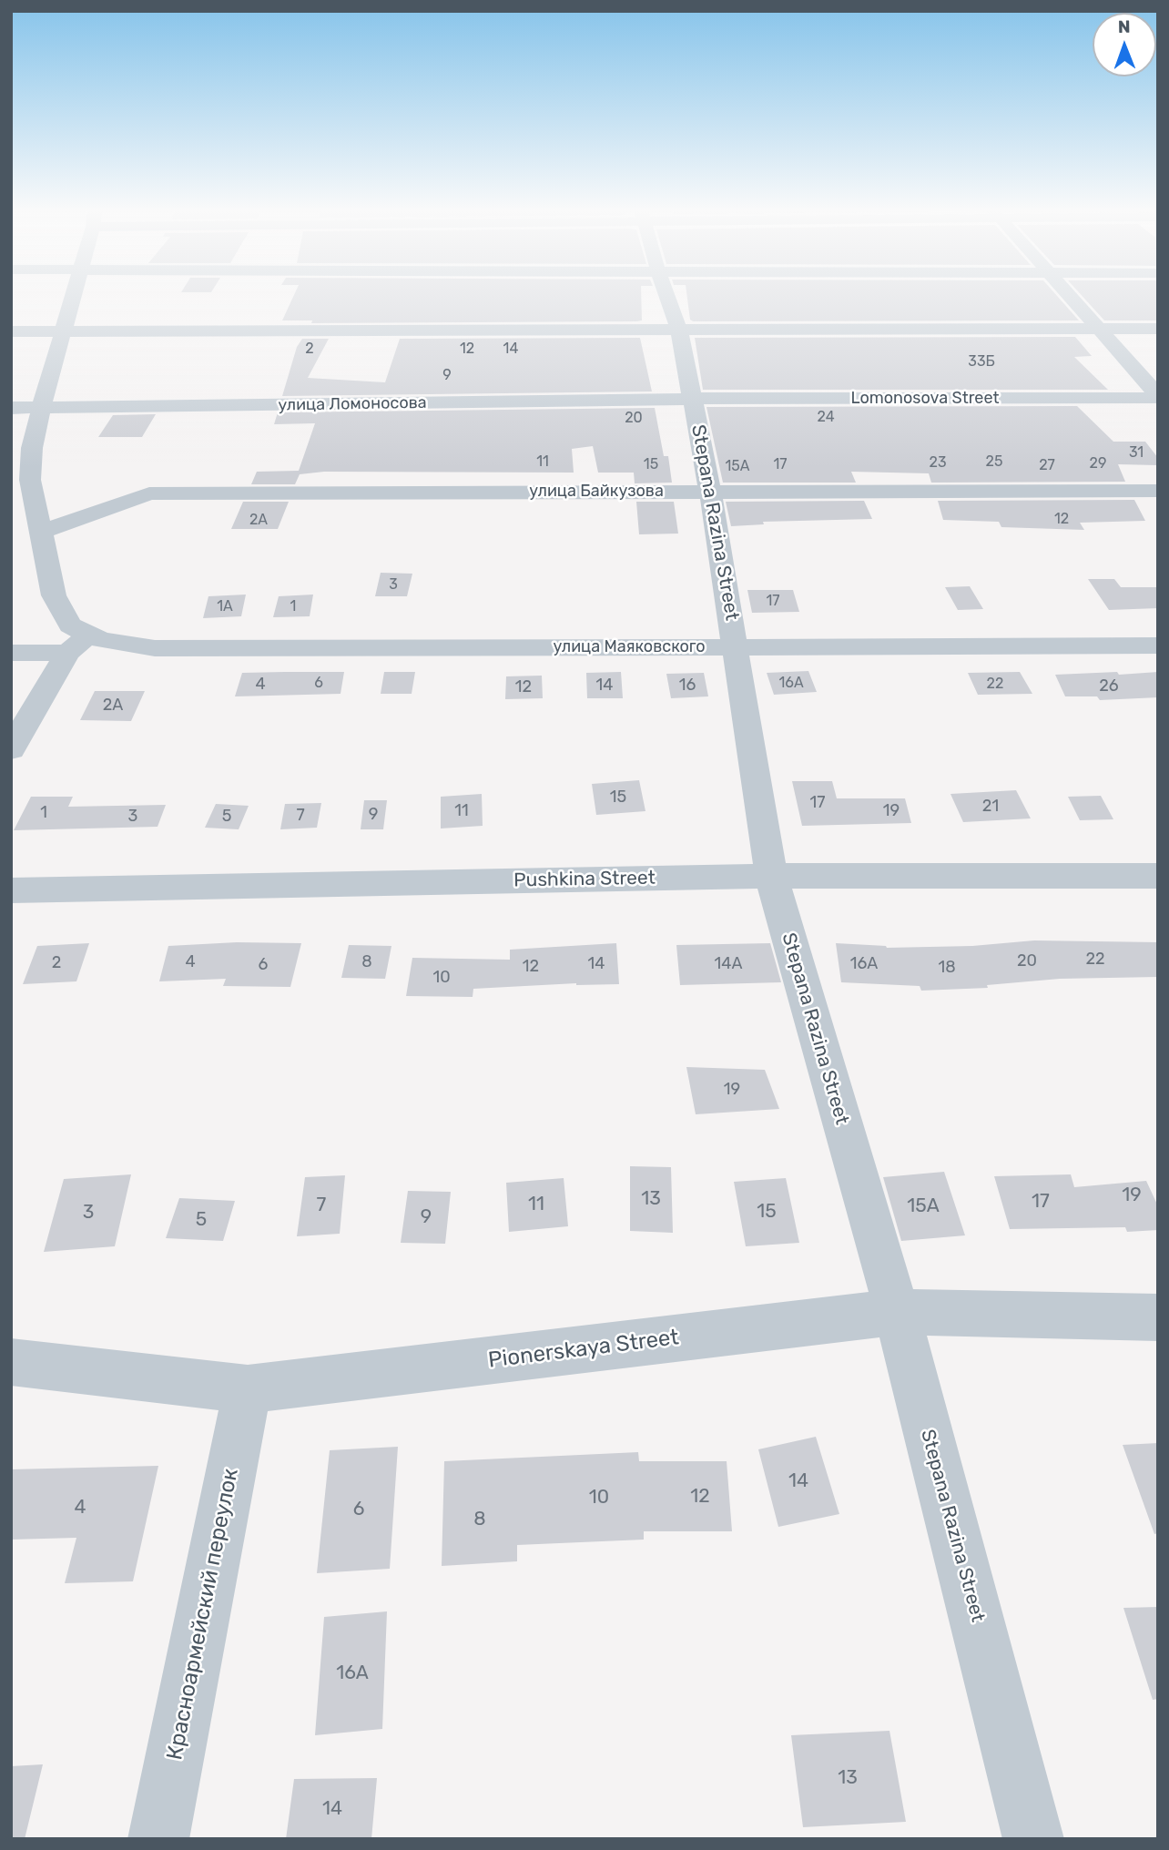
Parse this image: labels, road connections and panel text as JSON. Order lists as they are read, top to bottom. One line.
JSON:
{"streets":{"street":["Lomonosova Street","улица Ломоносова","улица Байкузова","Stepana Razina Street","улица Маяковского","Pushkina Street","Pionerskaya Street","Красноармейский переулок"]},"crossings":[["Lomonosova Street","улица Ломоносова"],["Lomonosova Street","Stepana Razina Street"],["улица Ломоносова","Stepana Razina Street"],["улица Байкузова","Stepana Razina Street"],["Stepana Razina Street","улица Маяковского"],["Stepana Razina Street","Pushkina Street"],["Stepana Razina Street","Pionerskaya Street"],["Pionerskaya Street","Красноармейский переулок"]],"house_numbers":["2","12","14","33Б","9","24","20","31","11","25","23","29","15","17","27","15А","12","2А","3","17","1А","1","6","16А","22","4","14","16","26","12","2А","15","17","21","11","19","1","9","7","3","5","22","20","4","8","2","14","14А","16А","6","12","18","10","19","19","13","17","11","7","15А","15","3","9","5","14","12","10","4","6","8","16А","13","14"],"north":"top"}
